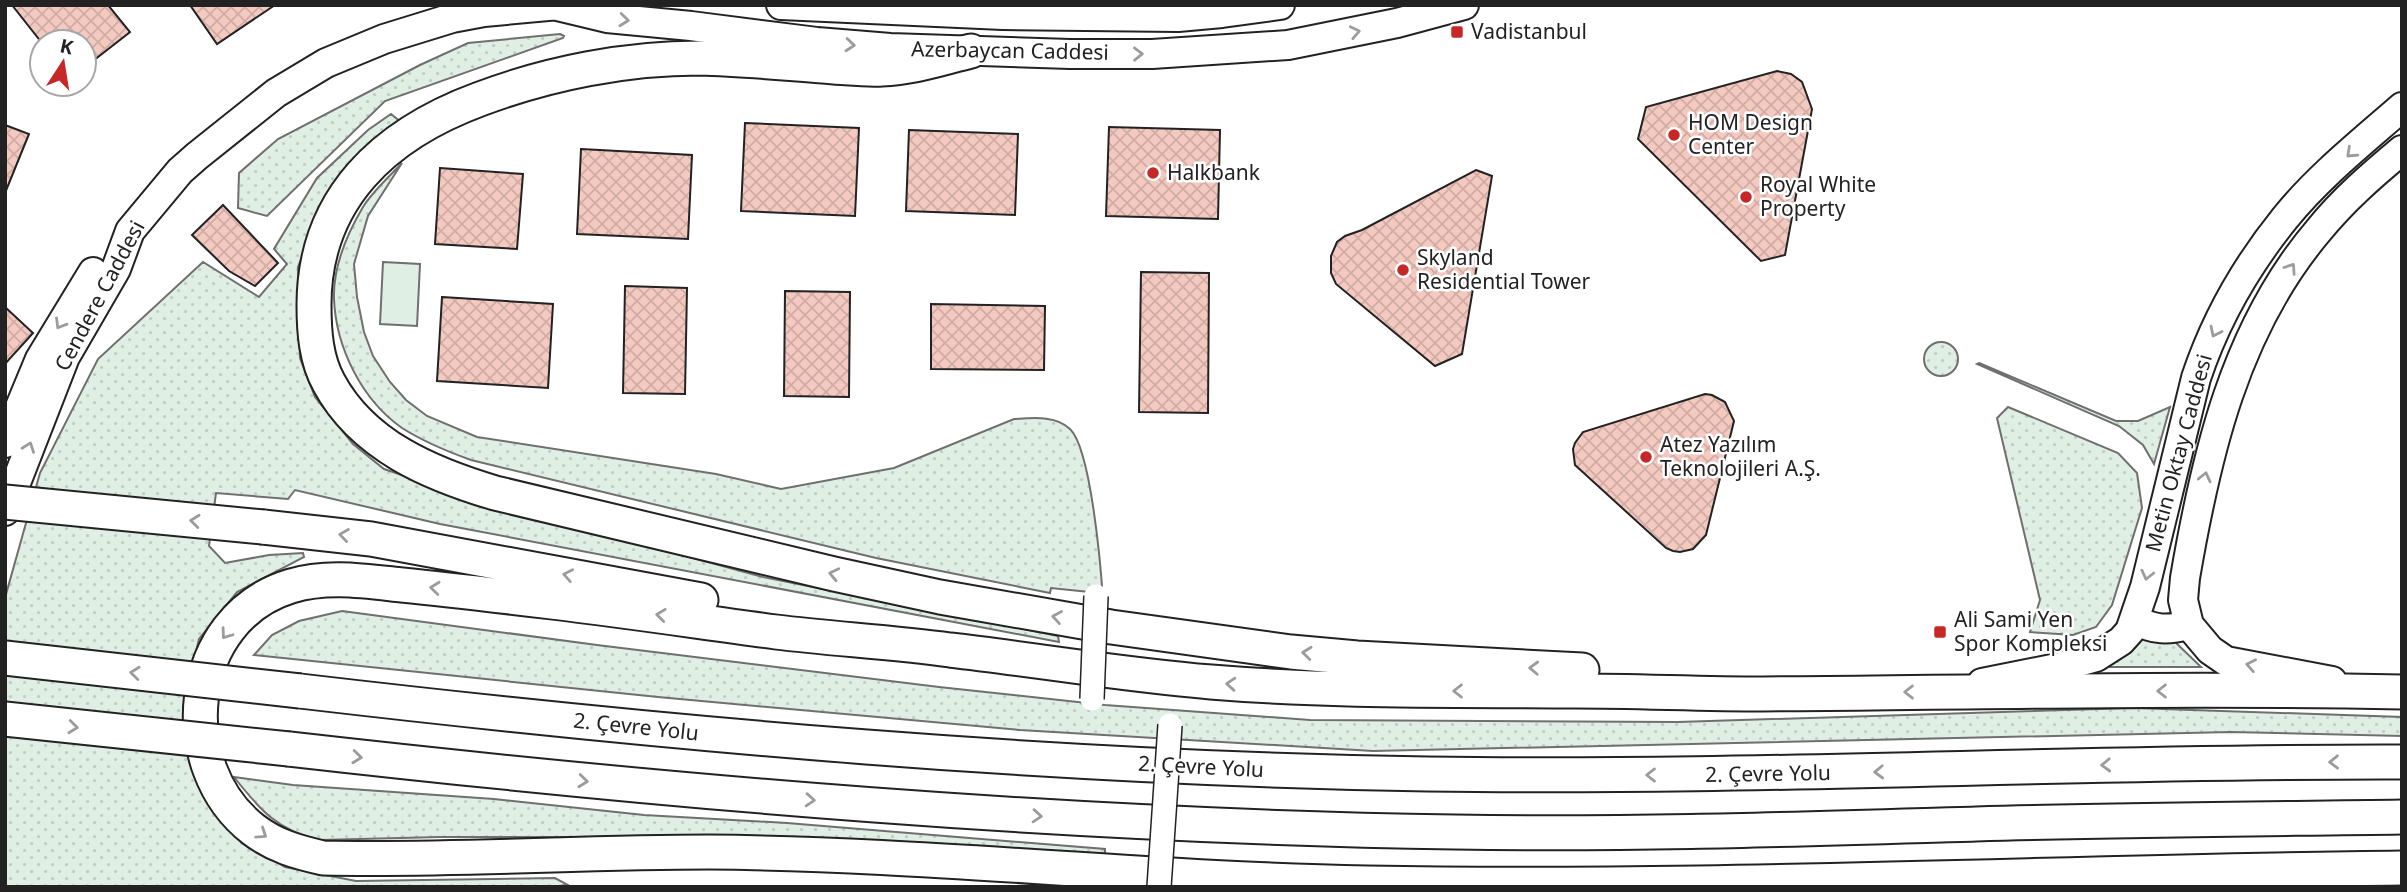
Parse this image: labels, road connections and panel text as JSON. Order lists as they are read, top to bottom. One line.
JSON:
{"streets":{"highway":["2. Çevre Yolu"],"main road":["Azerbaycan Caddesi","Cendere Caddesi","Metin Oktay Caddesi"]},"crossings":[["Azerbaycan Caddesi","Cendere Caddesi"]],"places":{"transit":["Vadistanbul","Ali Sami Yen Spor Kompleksi"],"other":["HOM Design Center","Halkbank","Royal White Property","Skyland Residential Tower","Atez Yazılım Teknolojileri A.Ş."]},"north":"top"}
